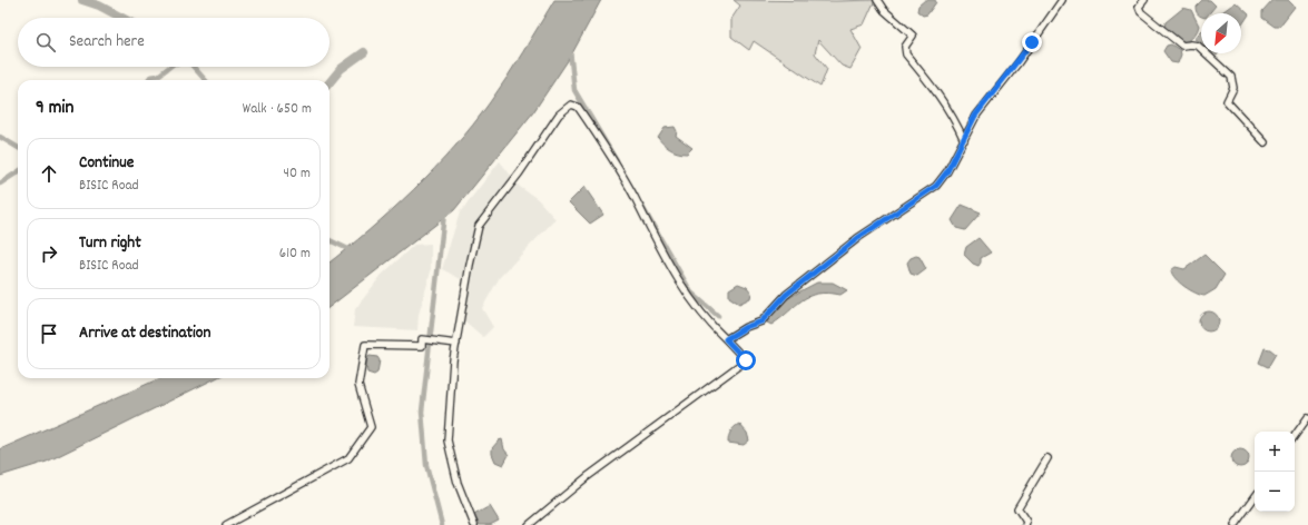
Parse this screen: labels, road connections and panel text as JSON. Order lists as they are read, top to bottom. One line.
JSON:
{"north":"bottom left","page":{"search":"Search here","heading":["9 min","Walk · 650 m"],"list":[["Continue","BISIC Road","40 m"],["Turn right","BISIC Road","610 m"],"Arrive at destination"],"map_buttons":["+","−"]}}
